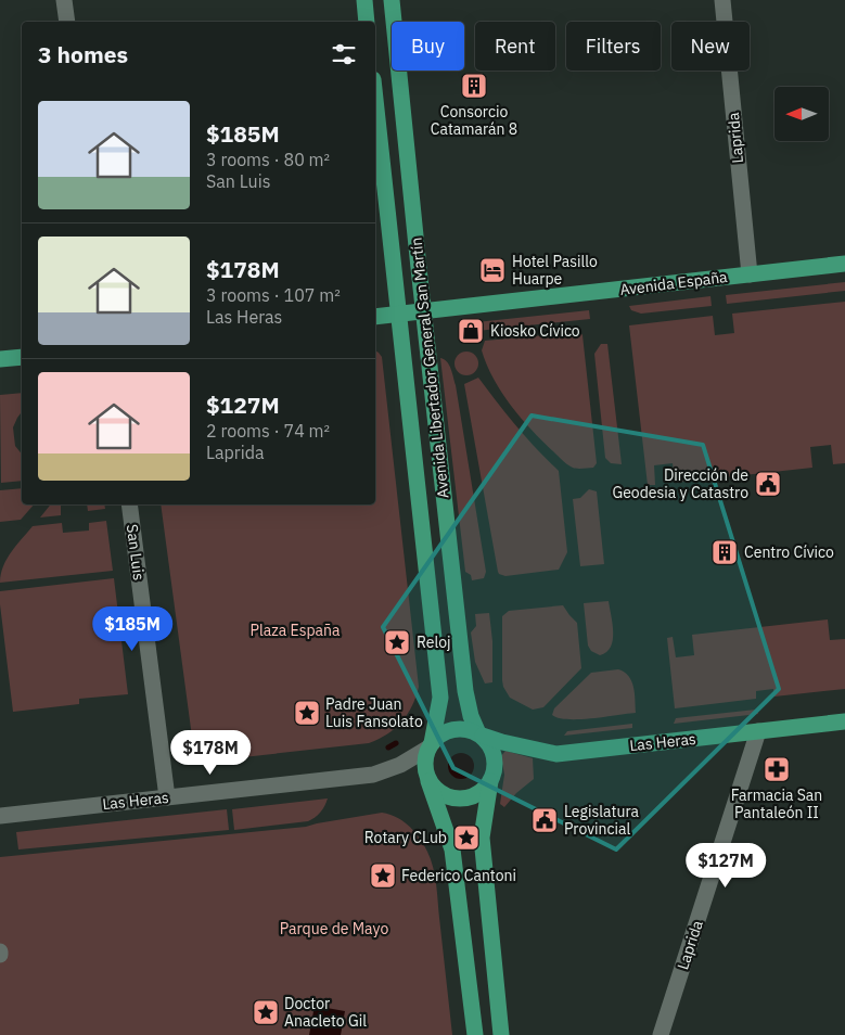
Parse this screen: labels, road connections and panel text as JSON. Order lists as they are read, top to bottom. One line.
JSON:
{"streets":{"main road":["Avenida España","Avenida Libertador General San Martín","Las Heras"],"street":["Laprida","San Luis"]},"crossings":[["Laprida","Avenida España"],["Laprida","Las Heras"],["Avenida España","Avenida Libertador General San Martín"],["Avenida Libertador General San Martín","Las Heras"],["San Luis","Las Heras"]],"parks":["Plaza España","Parque de Mayo"],"places":{"building":["Consorcio Catamarán 8","Centro Cívico"],"hotel":["Hotel Pasillo Huarpe"],"shop":["Kiosko Cívico"],"public building":["Dirección de Geodesia y Catastro","Legislatura Provincial"],"place":["Reloj","Padre Juan Luis Fansolato","Rotary CLub","Federico Cantoni","Doctor Anacleto Gil"],"pharmacy":["Farmacia San Pantaleón II"]},"north":"left","page":{"chip":["Buy","Rent","Filters","New"],"heading":"3 homes","list":[{"name":"$185M","note":"3 rooms · 80 m² · San Luis"},{"name":"$178M","note":"3 rooms · 107 m² · Las Heras"},{"name":"$127M","note":"2 rooms · 74 m² · Laprida"}],"price":["$185M","$178M","$127M"]}}
